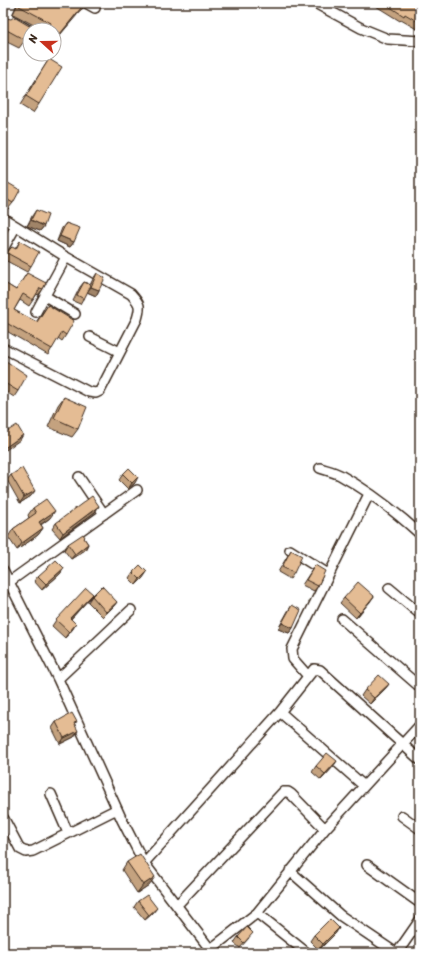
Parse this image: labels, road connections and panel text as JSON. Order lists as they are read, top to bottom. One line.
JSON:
{"north":"left"}
